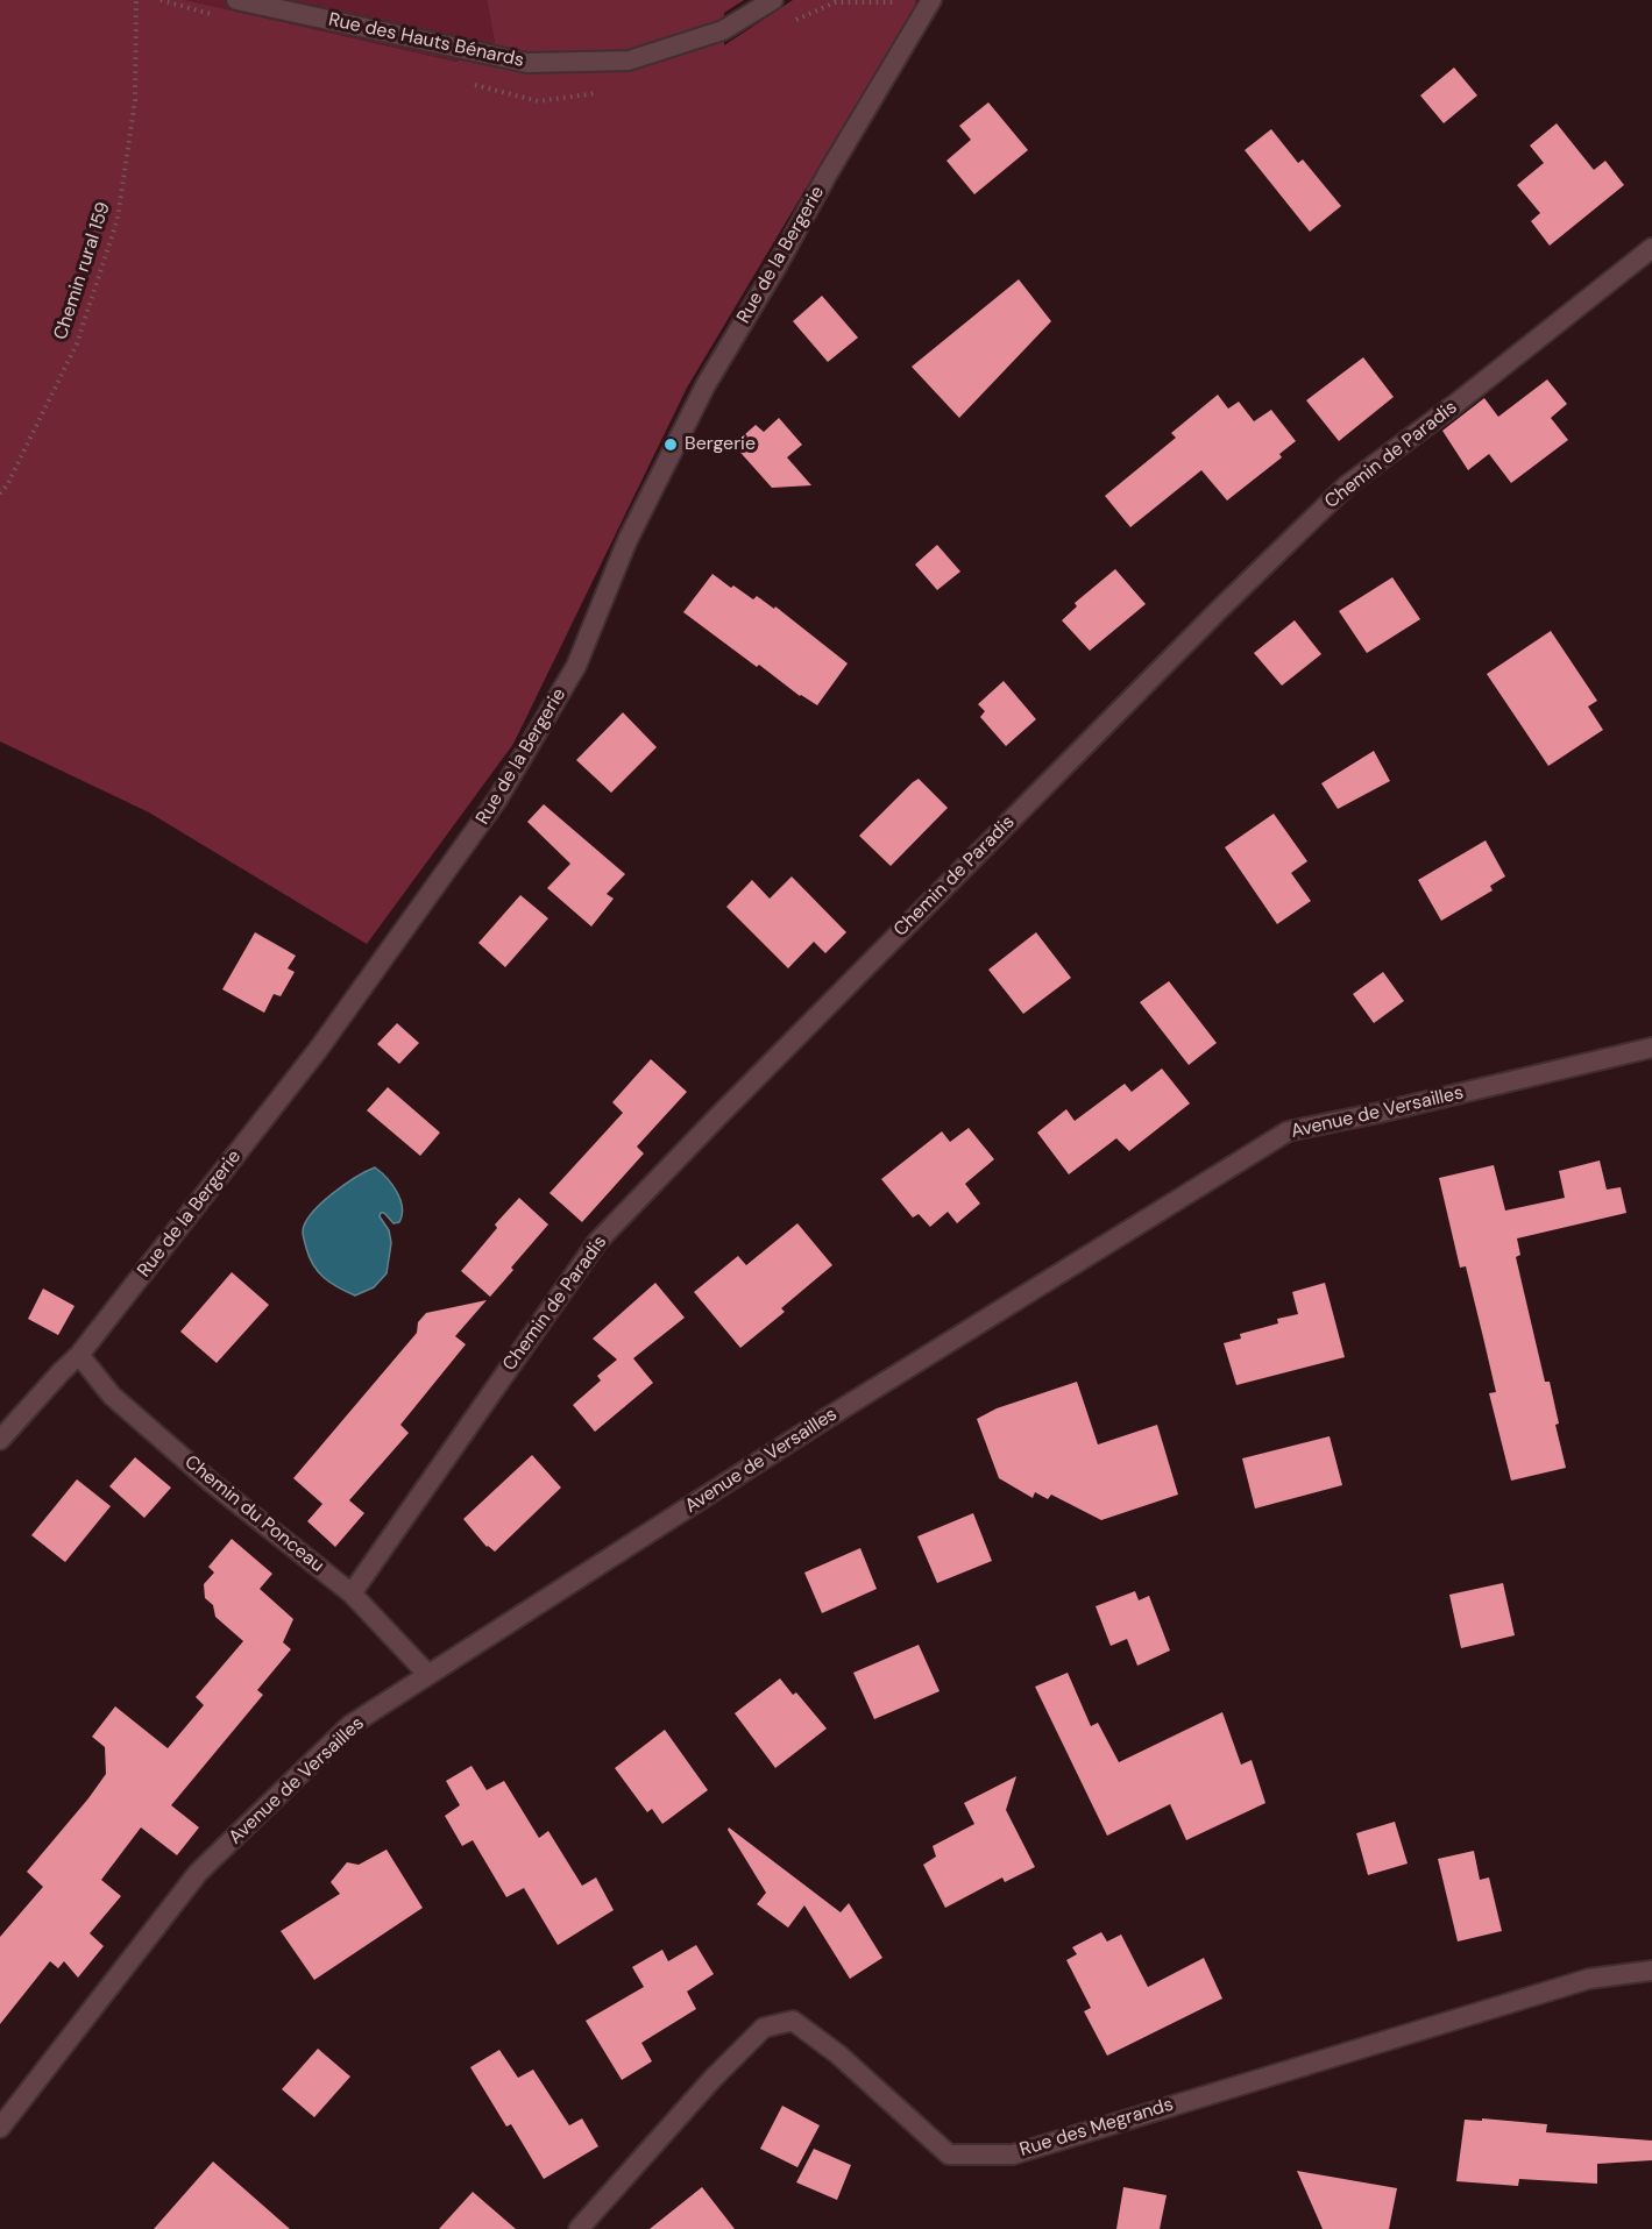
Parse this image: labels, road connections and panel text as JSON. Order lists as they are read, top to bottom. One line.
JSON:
{"streets":{"street":["Rue des Hauts Bénards","Rue de la Bergerie","Chemin de Paradis","Avenue de Versailles","Chemin du Ponceau","Rue des Megrands"],"path":["Chemin rural 159"]},"crossings":[["Rue de la Bergerie","Chemin du Ponceau"],["Chemin de Paradis","Chemin du Ponceau"],["Avenue de Versailles","Chemin du Ponceau"]],"places":["Bergerie"]}
